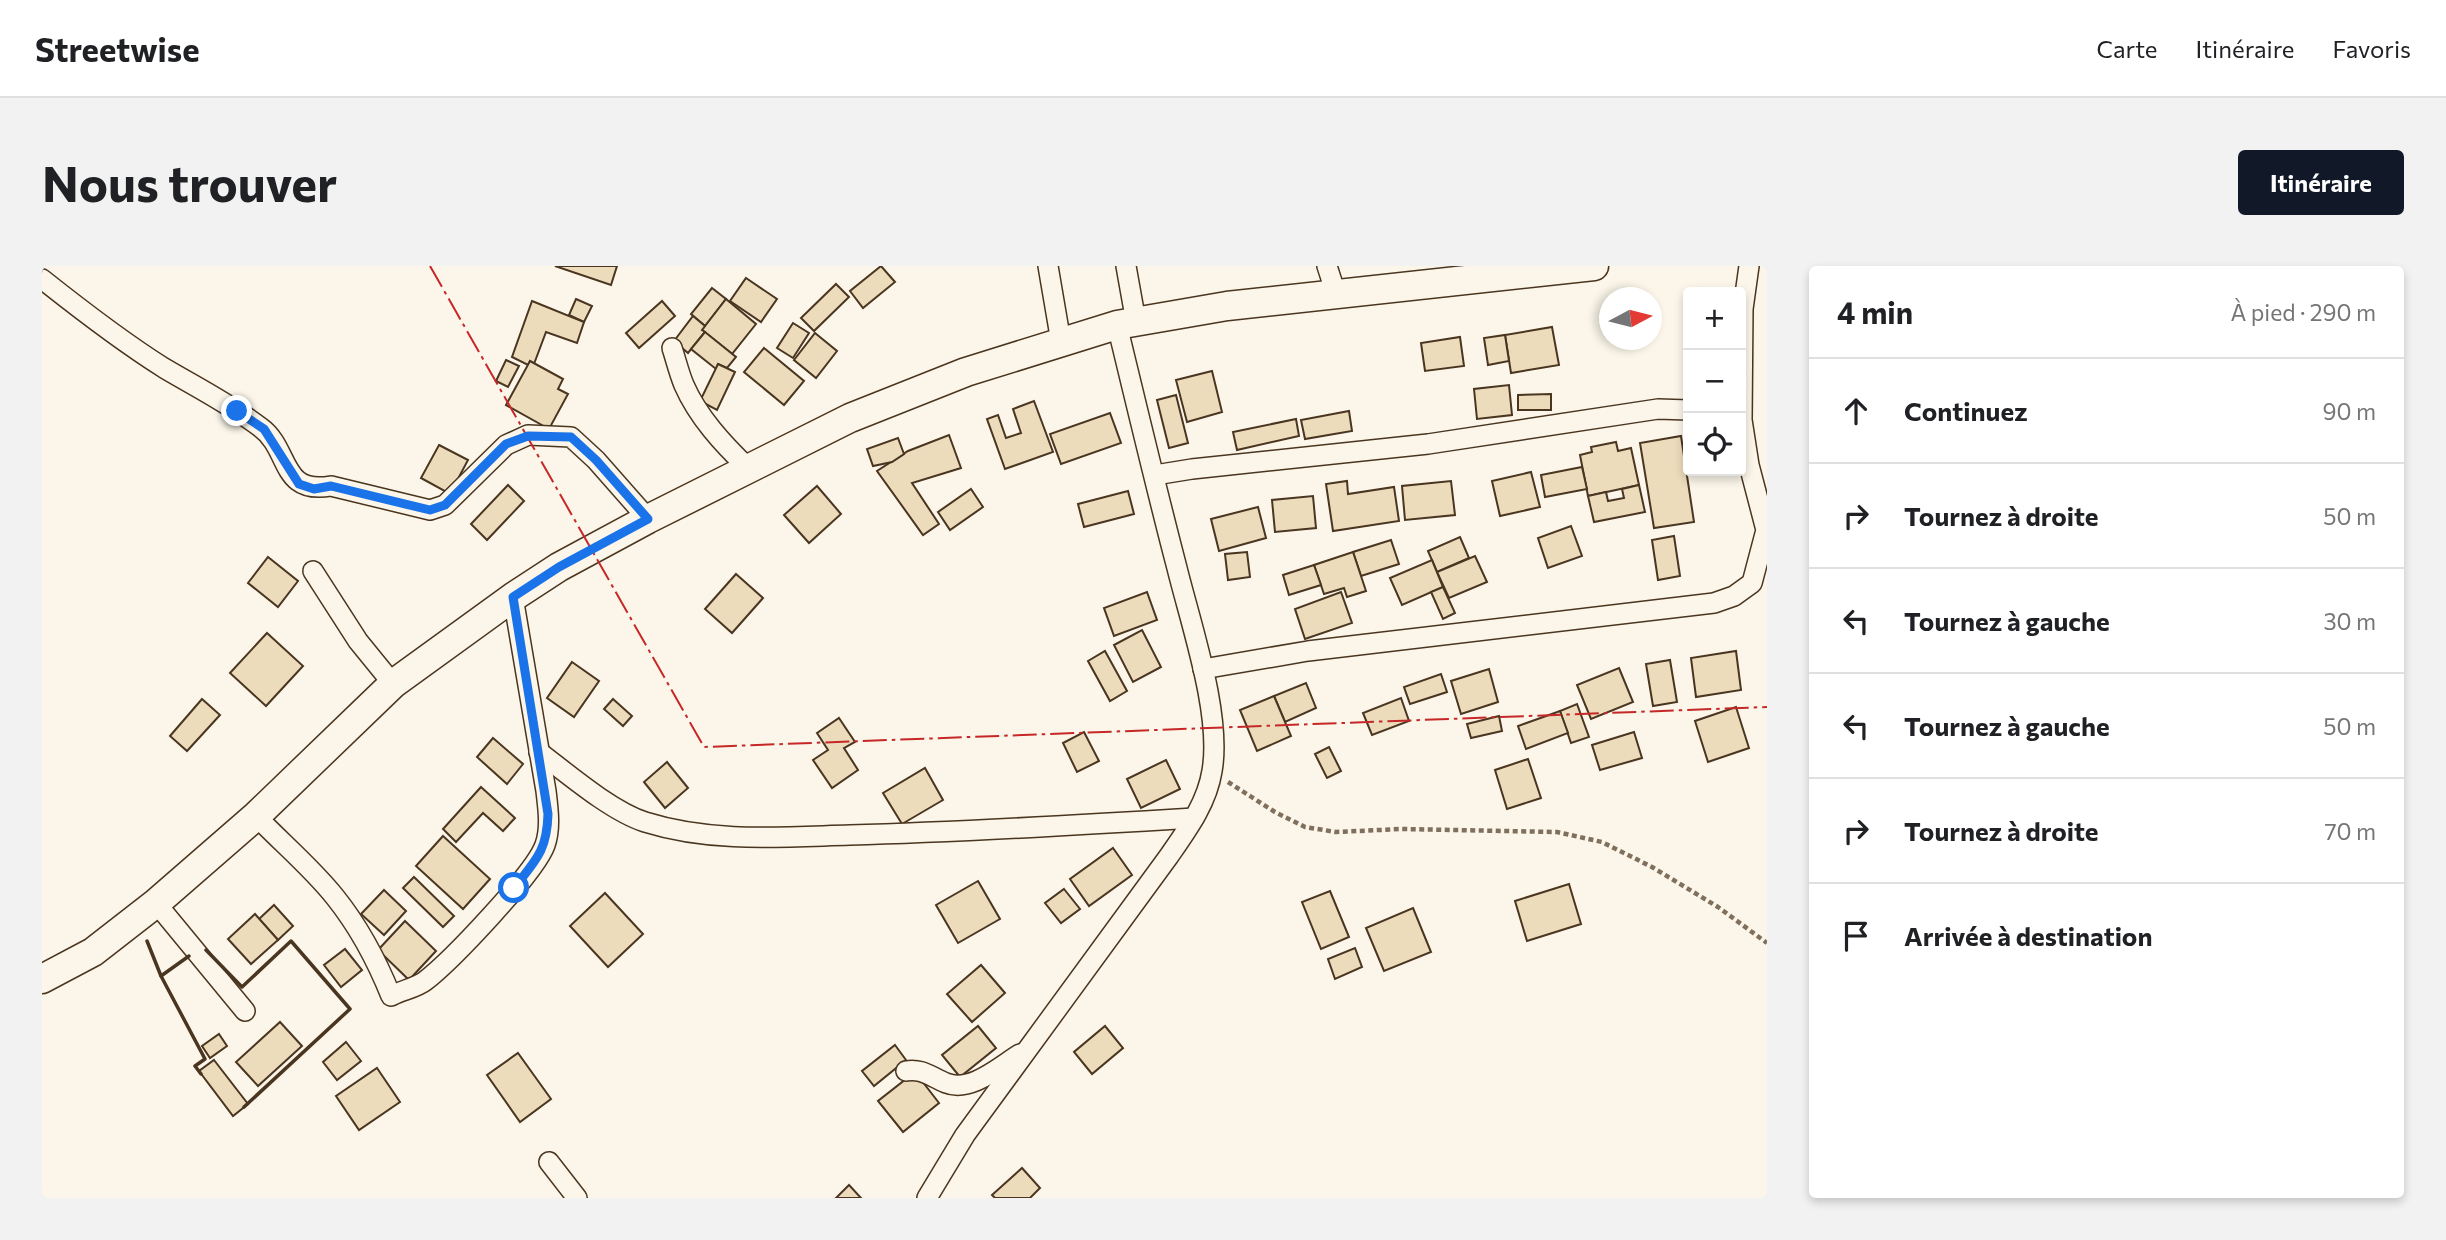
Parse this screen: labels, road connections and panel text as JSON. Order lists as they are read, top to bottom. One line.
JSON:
{"north":"right","page":{"header":"Streetwise","nav":["Carte","Itinéraire","Favoris"],"buttons":"Itinéraire","title":"Nous trouver","heading":["4 min","À pied · 290 m"],"map_buttons":["+","−"],"list":[["Continuez","90 m"],["Tournez à droite","50 m"],["Tournez à gauche","30 m"],["Tournez à gauche","50 m"],["Tournez à droite","70 m"],"Arrivée à destination"]}}
